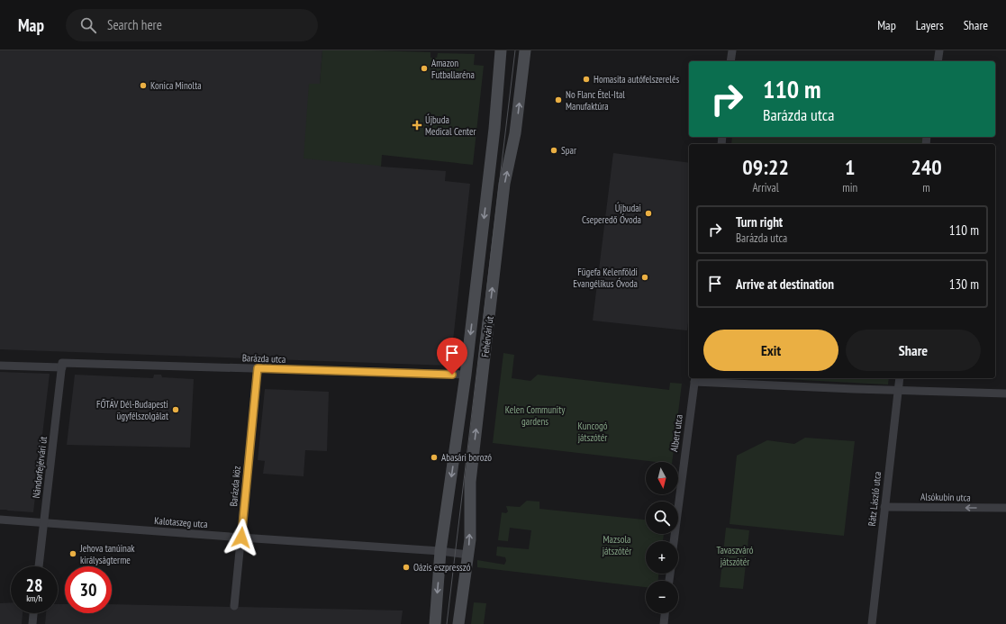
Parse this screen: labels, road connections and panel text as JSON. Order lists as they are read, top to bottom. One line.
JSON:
{"streets":{"street":["Fehérvári út","Barázda utca","Albert utca","Nándorfejérvári út","Barázda köz","Alsókubin utca","Rátz László utca","Kalotaszeg utca"]},"crossings":[["Fehérvári út","Barázda utca"],["Fehérvári út","Kalotaszeg utca"],["Barázda utca","Nándorfejérvári út"],["Barázda utca","Barázda köz"],["Nándorfejérvári út","Kalotaszeg utca"],["Barázda köz","Kalotaszeg utca"],["Alsókubin utca","Rátz László utca"]],"one_way":["Alsókubin utca"],"parks":["Kelen Community gardens","Kuncogó játszótér","Mazsola játszótér","Tavaszváró játszótér"],"places":{"other":["Amazon Futballaréna","Homasita autófelszerelés","Konica Minolta","No Flanc Étel-Ital Manufaktúra","Spar","Újbudai Cseperedő Óvoda","Fügefa Kelenföldi Evangélikus Óvoda","FŐTÁV Dél-Budapesti ügyfélszolgálat","Abasári borozó","Jehova tanúinak királyságterme","Oázis eszpresszó"],"health":["Újbuda Medical Center"]},"north":"bottom","page":{"header":"Map","search":"Search here","nav":["Map","Layers","Share"],"turn":["110 m","Barázda utca"],"eta":["09:22","Arrival","1","min","240","m"],"list":[{"name":"Turn right","note":"Barázda utca","value":"110 m"},{"name":"Arrive at destination","value":"130 m"}],"buttons":["Exit","Share"],"map_buttons":["+","−"],"speed":"28 km/h","limit":"30"}}
